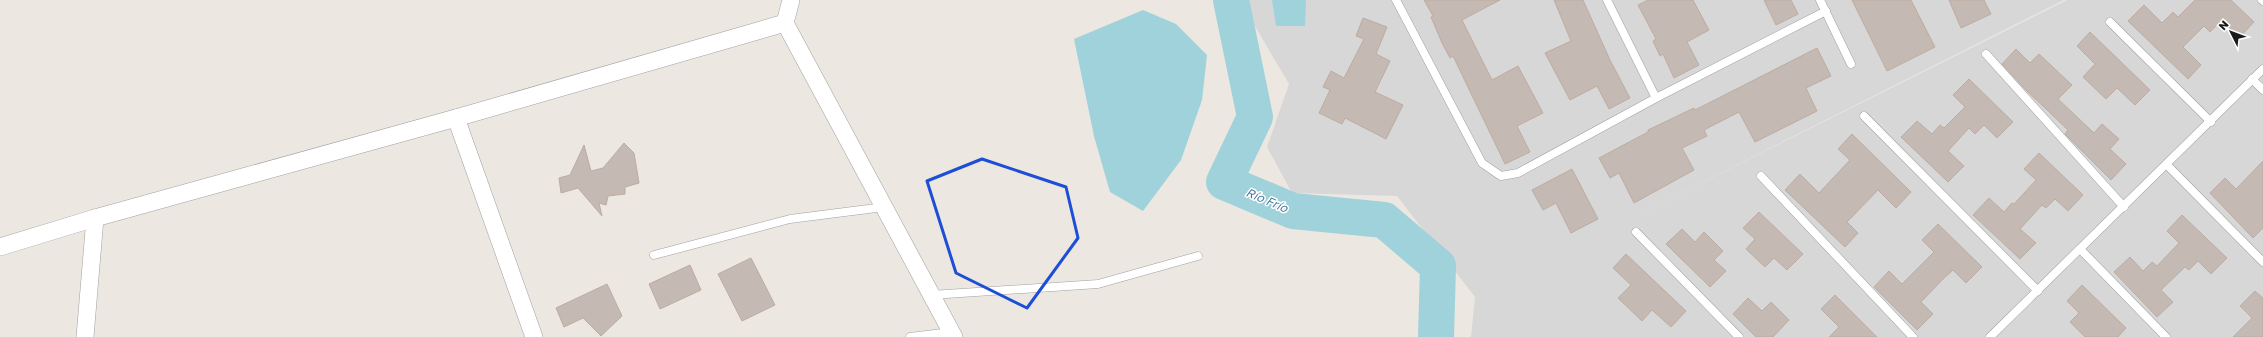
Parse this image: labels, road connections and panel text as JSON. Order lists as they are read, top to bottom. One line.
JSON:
{"water":["Río Frío"],"north":"top left"}
